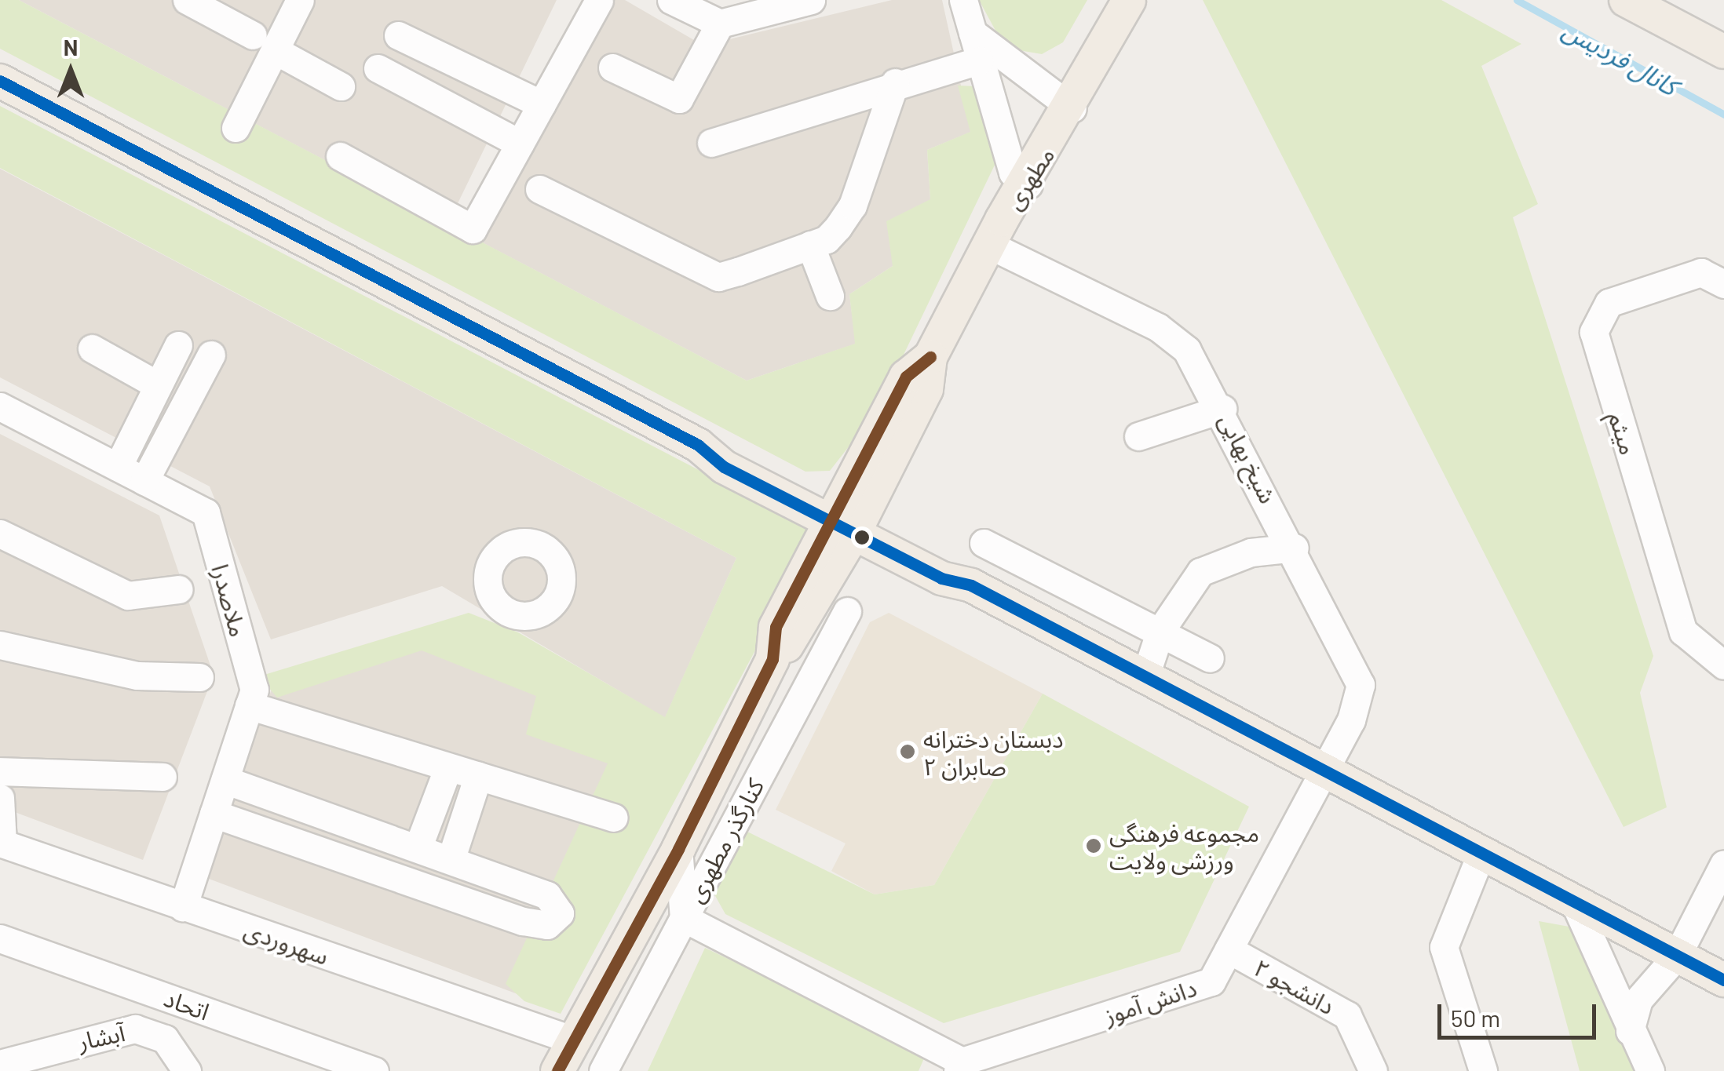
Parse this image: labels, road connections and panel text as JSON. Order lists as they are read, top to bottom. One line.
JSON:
{"streets":{"main road":["مطهری"],"street":["میثم","شیخ بهایی","ملاصدرا","کنارگذر مطهری","سهروردی","دانشجو ۲","دانش آموز","اتحاد","آبشار"]},"crossings":[["مطهری","شیخ بهایی"],["مطهری","سهروردی"],["شیخ بهایی","دانش آموز"],["ملاصدرا","سهروردی"],["کنارگذر مطهری","دانش آموز"],["دانشجو ۲","دانش آموز"]],"water":["کانال فردیس"],"places":["دبستان دخترانه صابران ۲","مجموعه فرهنگی ورزشی ولایت"],"scale_bar":"50 m","north":"top"}
